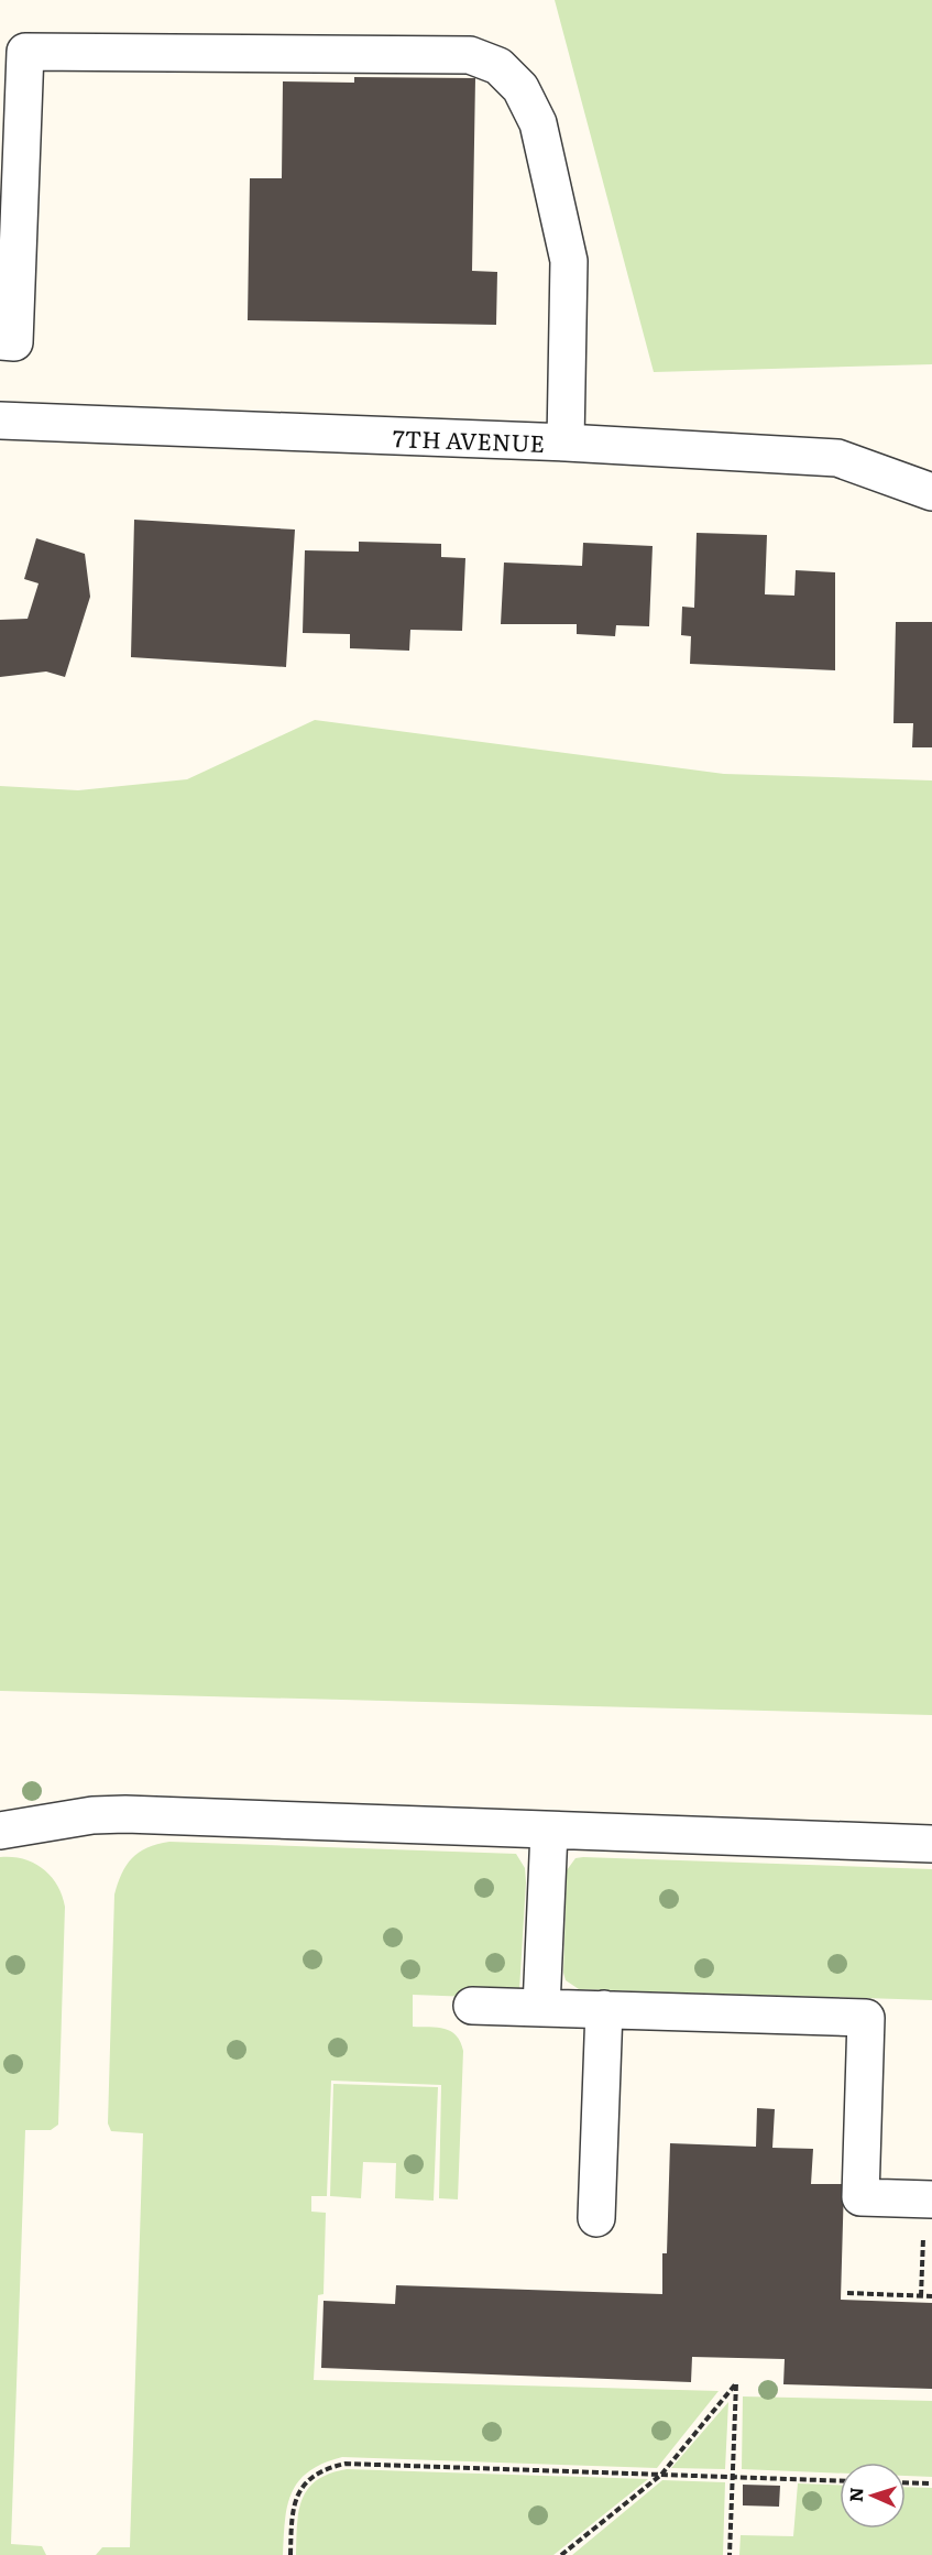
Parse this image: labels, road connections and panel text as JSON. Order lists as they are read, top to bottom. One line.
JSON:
{"streets":{"street":["7TH AVENUE"]},"north":"left"}
